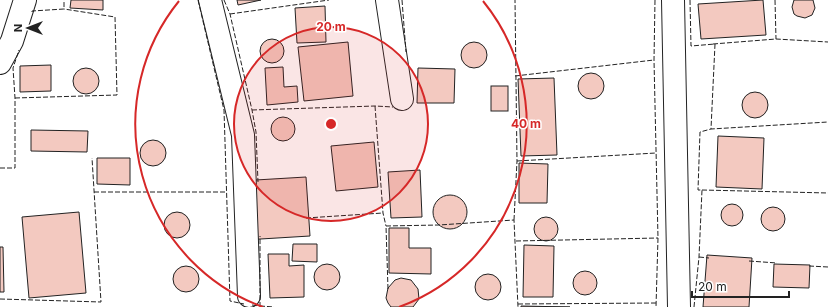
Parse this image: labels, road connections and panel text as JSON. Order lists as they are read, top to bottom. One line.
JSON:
{"scale_bar":"20 m","north":"left","rings":["20 m","40 m"]}
